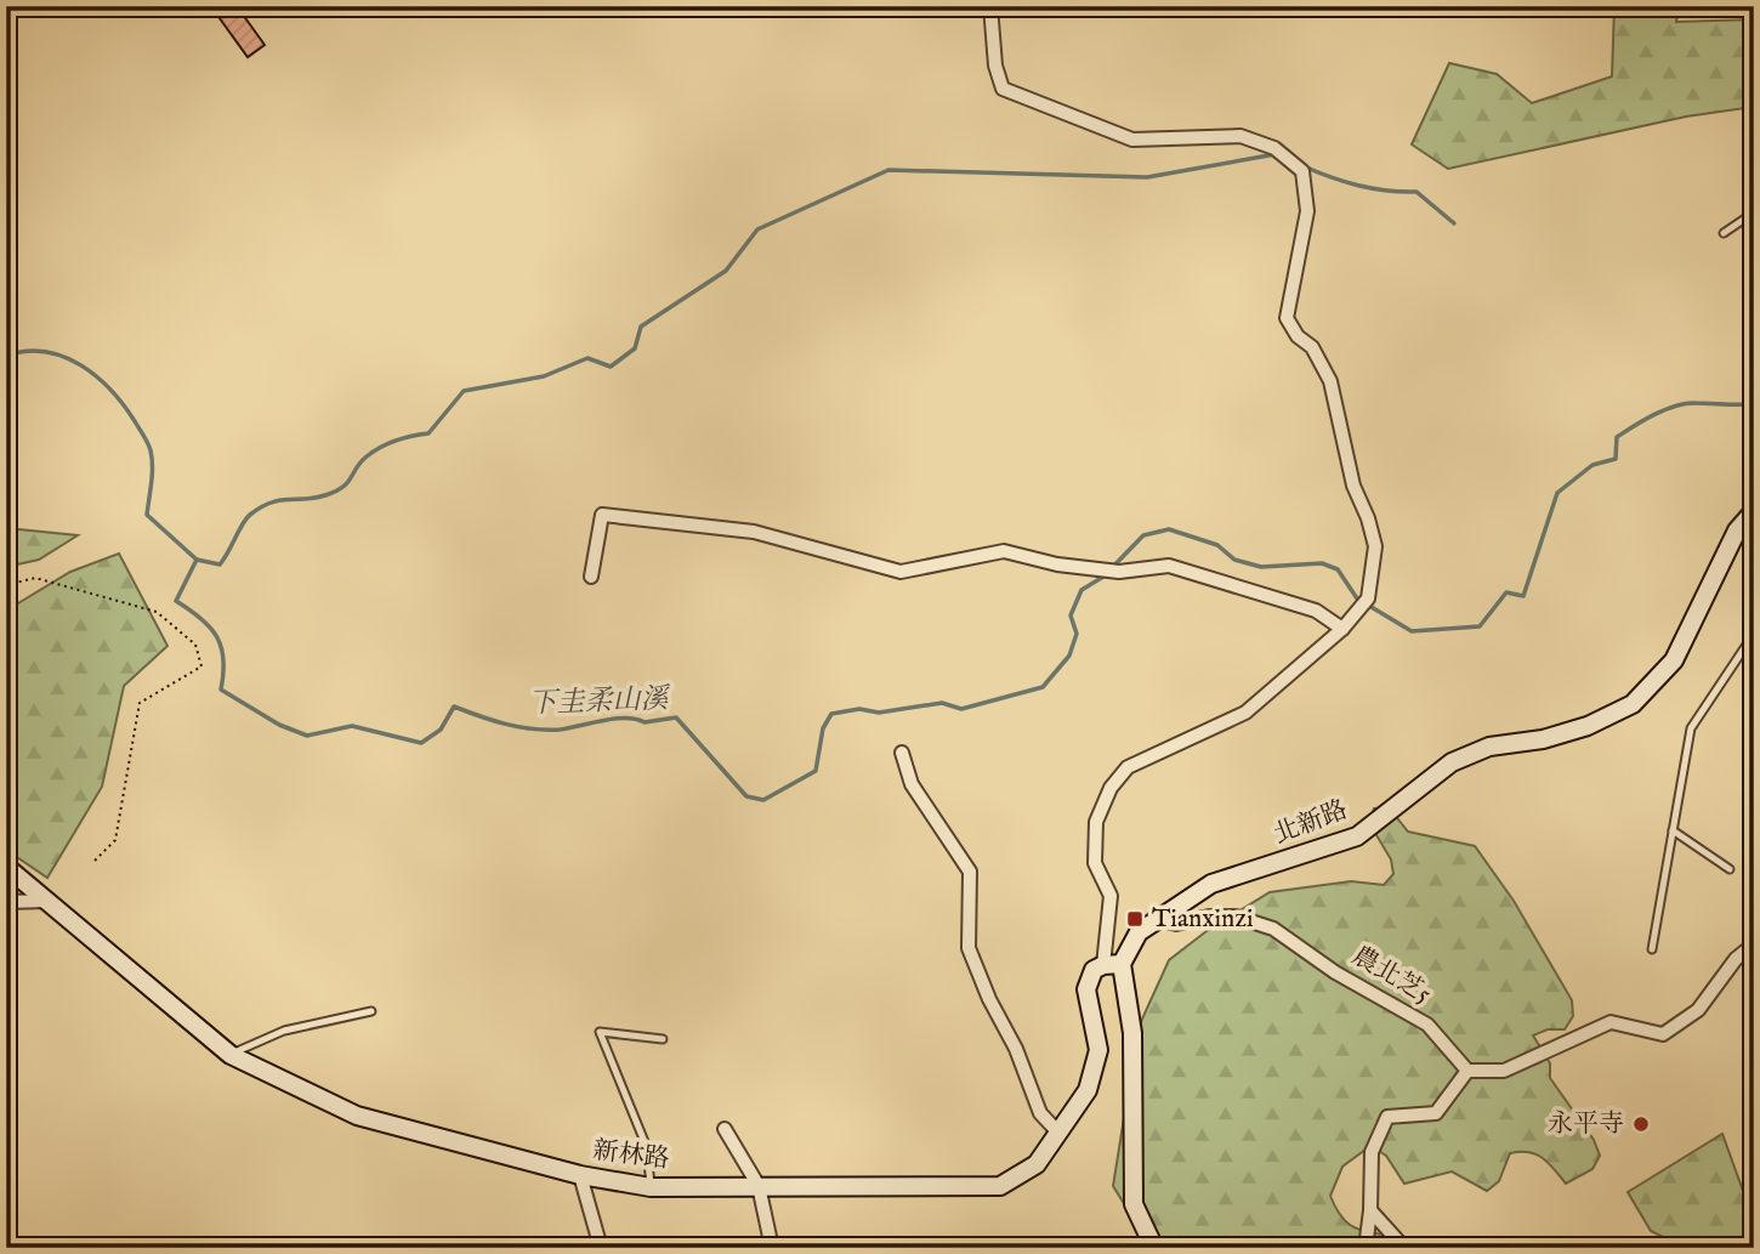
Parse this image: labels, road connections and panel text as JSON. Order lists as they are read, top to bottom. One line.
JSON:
{"streets":{"street":["北新路","農北芝5","新林路"]},"crossings":[["北新路","農北芝5"]],"water":["下圭柔山溪"],"places":{"transit":["Tianxinzi"],"other":["永平寺"]}}
